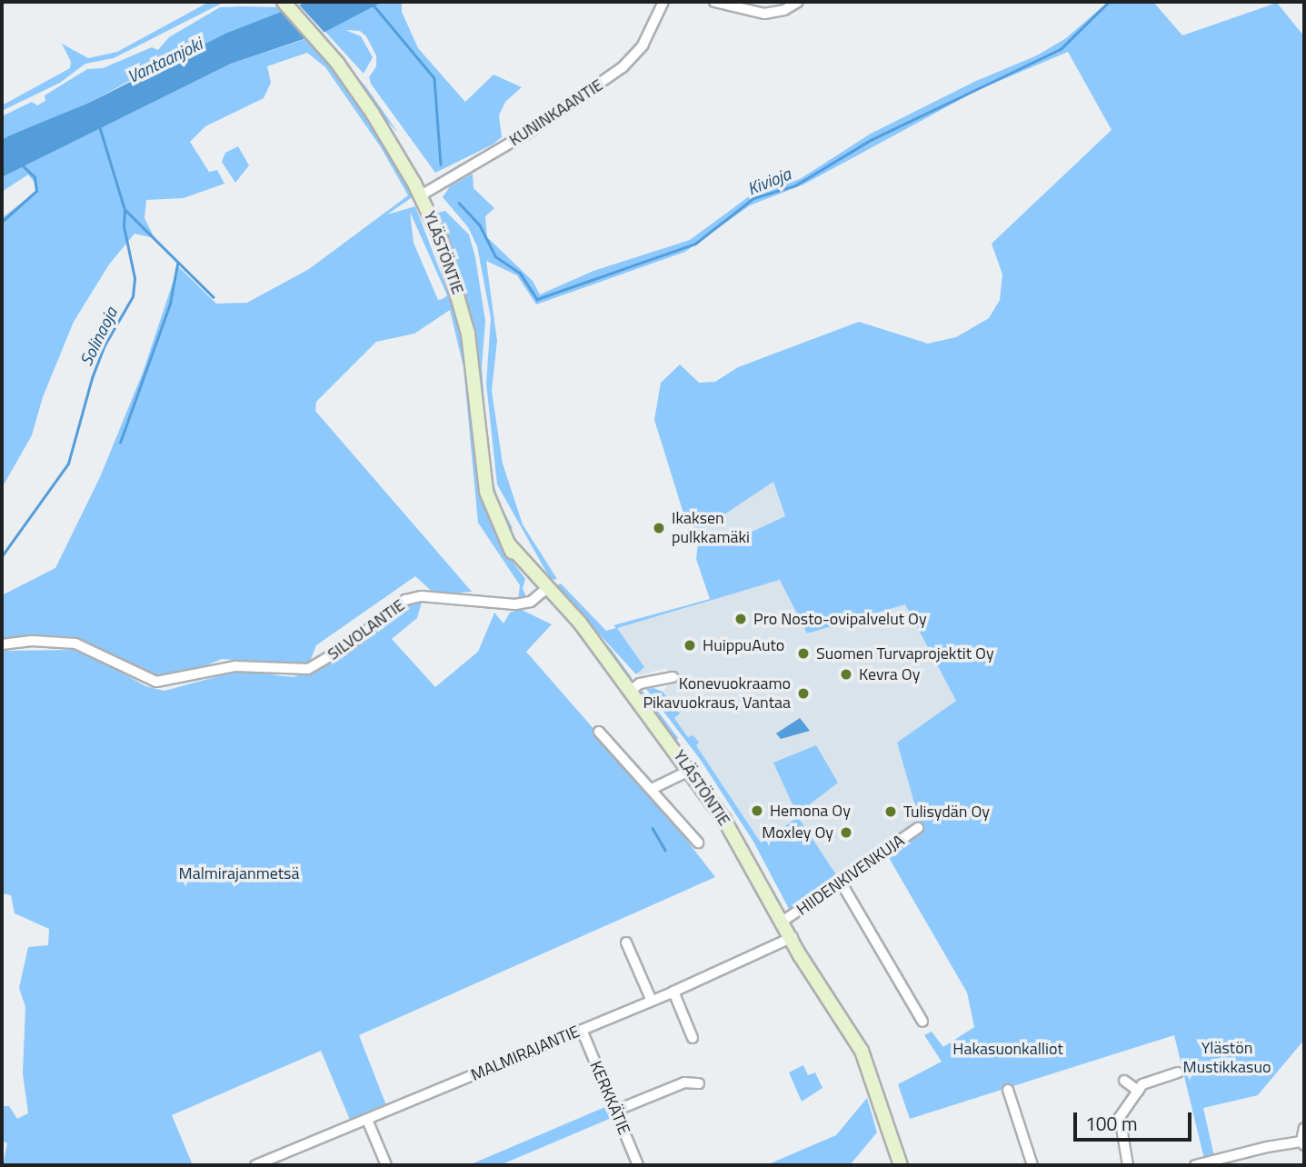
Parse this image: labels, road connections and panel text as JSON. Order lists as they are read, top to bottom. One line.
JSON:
{"streets":{"main road":["YLÄSTÖNTIE"],"street":["KUNINKAANTIE","SILVOLANTIE","HIIDENKIVENKUJA","MALMIRAJANTIE","KERKKÄTIE"]},"crossings":[["KUNINKAANTIE","YLÄSTÖNTIE"],["YLÄSTÖNTIE","SILVOLANTIE"],["YLÄSTÖNTIE","HIIDENKIVENKUJA"],["YLÄSTÖNTIE","MALMIRAJANTIE"],["MALMIRAJANTIE","KERKKÄTIE"]],"water":["Vantaanjoki","Kivioja","Solinaoja"],"parks":["Malmirajanmetsä","Hakasuonkalliot","Ylästön Mustikkasuo"],"places":["Ikaksen pulkkamäki","Pro Nosto-ovipalvelut Oy","HuippuAuto","Suomen Turvaprojektit Oy","Kevra Oy","Konevuokraamo Pikavuokraus, Vantaa","Hemona Oy","Tulisydän Oy","Moxley Oy"],"scale_bar":"100 m"}
